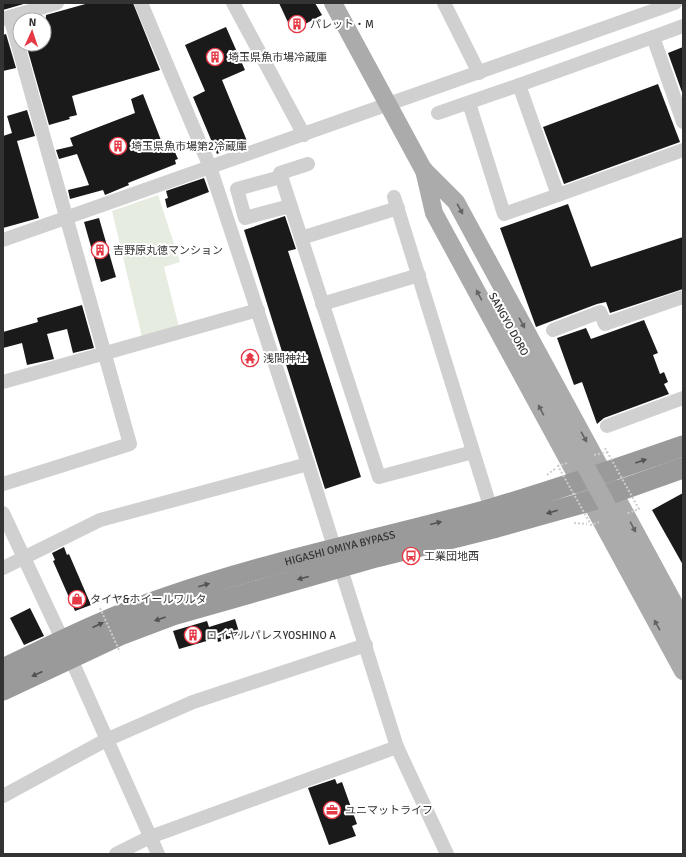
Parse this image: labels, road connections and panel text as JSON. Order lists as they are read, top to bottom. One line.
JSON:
{"streets":{"highway":["HIGASHI OMIYA BYPASS"],"main road":["SANGYO DORO"]},"places":{"building":["パレット・M","埼玉県魚市場冷蔵庫","埼玉県魚市場第2冷蔵庫","吉野原丸徳マンション","ロイヤルパレスYOSHINO A"],"temple":["浅間神社"],"bus stop":["工業団地西"],"shop":["タイヤ&ホイールワルタ"],"office":["ユニマットライフ"]},"north":"top"}
